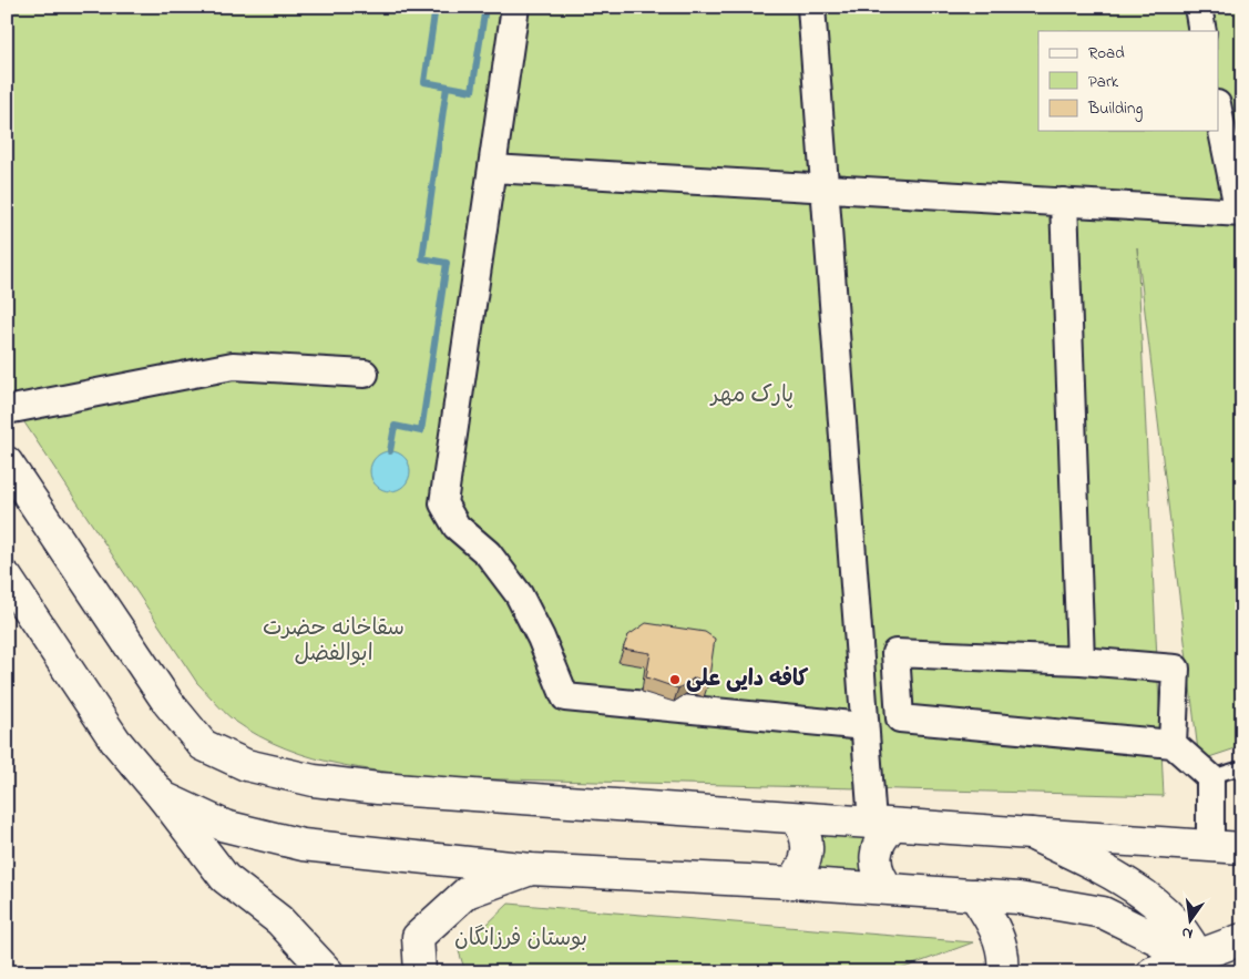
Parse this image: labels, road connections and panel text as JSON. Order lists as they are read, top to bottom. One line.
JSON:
{"parks":["پارک مهر","سقاخانه حضرت ابوالفضل","بوستان فرزانگان"],"places":["کافه دایی علی"],"legend":["Road","Park","Building"],"north":"bottom"}
